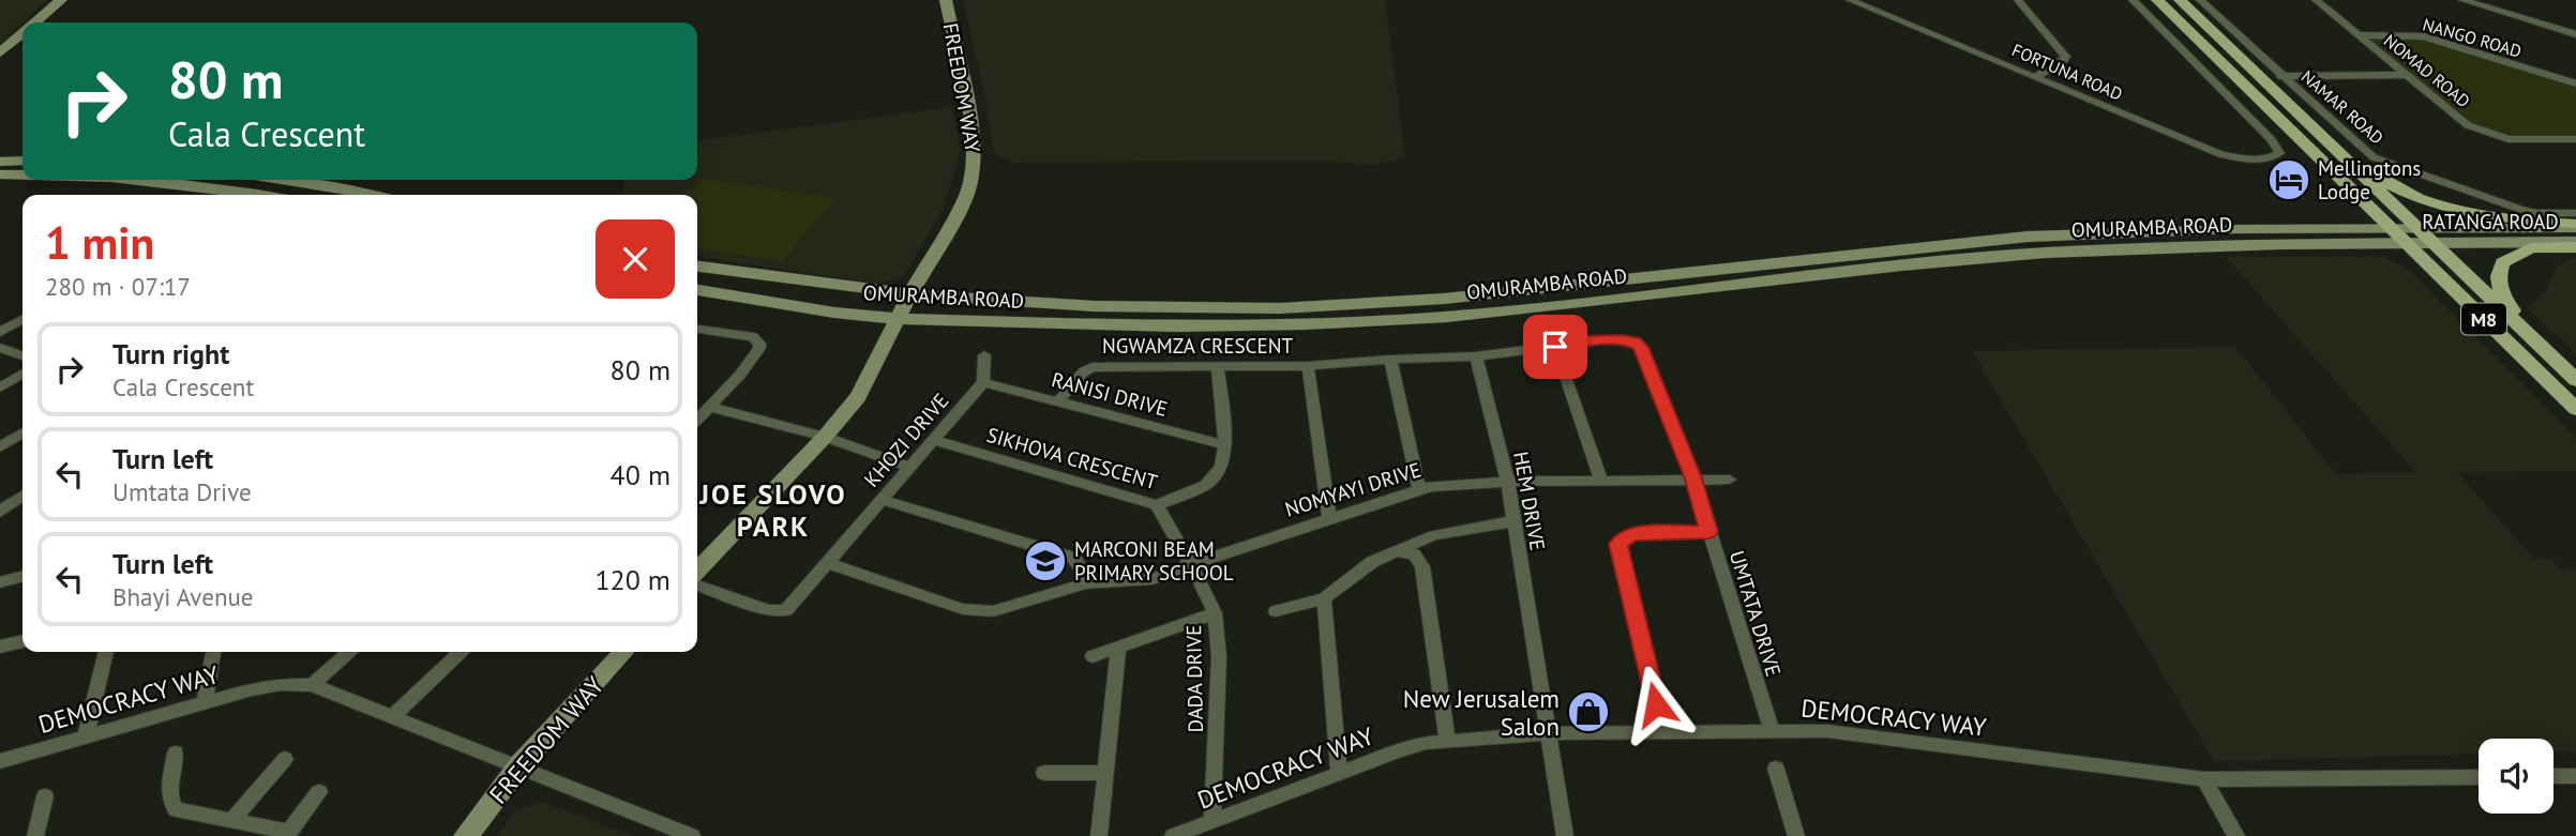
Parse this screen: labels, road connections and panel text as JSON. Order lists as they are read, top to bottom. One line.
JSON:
{"streets":{"main road":["FREEDOM WAY","RATANGA ROAD","OMURAMBA ROAD","M8"],"street":["NANGO ROAD","NOMAD ROAD","FORTUNA ROAD","NAMAR ROAD","NGWAMZA CRESCENT","RANISI DRIVE","KHOZI DRIVE","SIKHOVA CRESCENT","NOMYAYI DRIVE","HEM DRIVE","UMTATA DRIVE","DADA DRIVE","DEMOCRACY WAY"]},"crossings":[["NANGO ROAD","NOMAD ROAD"],["FREEDOM WAY","OMURAMBA ROAD"],["FREEDOM WAY","DEMOCRACY WAY"],["RATANGA ROAD","OMURAMBA ROAD"],["RATANGA ROAD","M8"],["OMURAMBA ROAD","M8"],["NGWAMZA CRESCENT","RANISI DRIVE"],["NGWAMZA CRESCENT","SIKHOVA CRESCENT"],["NGWAMZA CRESCENT","NOMYAYI DRIVE"],["NGWAMZA CRESCENT","HEM DRIVE"],["RANISI DRIVE","KHOZI DRIVE"],["RANISI DRIVE","SIKHOVA CRESCENT"],["KHOZI DRIVE","SIKHOVA CRESCENT"],["KHOZI DRIVE","NOMYAYI DRIVE"],["SIKHOVA CRESCENT","DADA DRIVE"],["NOMYAYI DRIVE","HEM DRIVE"],["NOMYAYI DRIVE","UMTATA DRIVE"],["NOMYAYI DRIVE","DADA DRIVE"],["HEM DRIVE","DEMOCRACY WAY"],["UMTATA DRIVE","DEMOCRACY WAY"],["DADA DRIVE","DEMOCRACY WAY"]],"districts":["JOE SLOVO PARK"],"places":{"hotel":["Mellingtons Lodge"],"school or university":["MARCONI BEAM PRIMARY SCHOOL"],"shop":["New Jerusalem Salon"]},"page":{"turn":["80 m","Cala Crescent"],"heading":["1 min","280 m · 07:17"],"list":[{"name":"Turn right","note":"Cala Crescent","value":"80 m"},{"name":"Turn left","note":"Umtata Drive","value":"40 m"},{"name":"Turn left","note":"Bhayi Avenue","value":"120 m"}]}}
